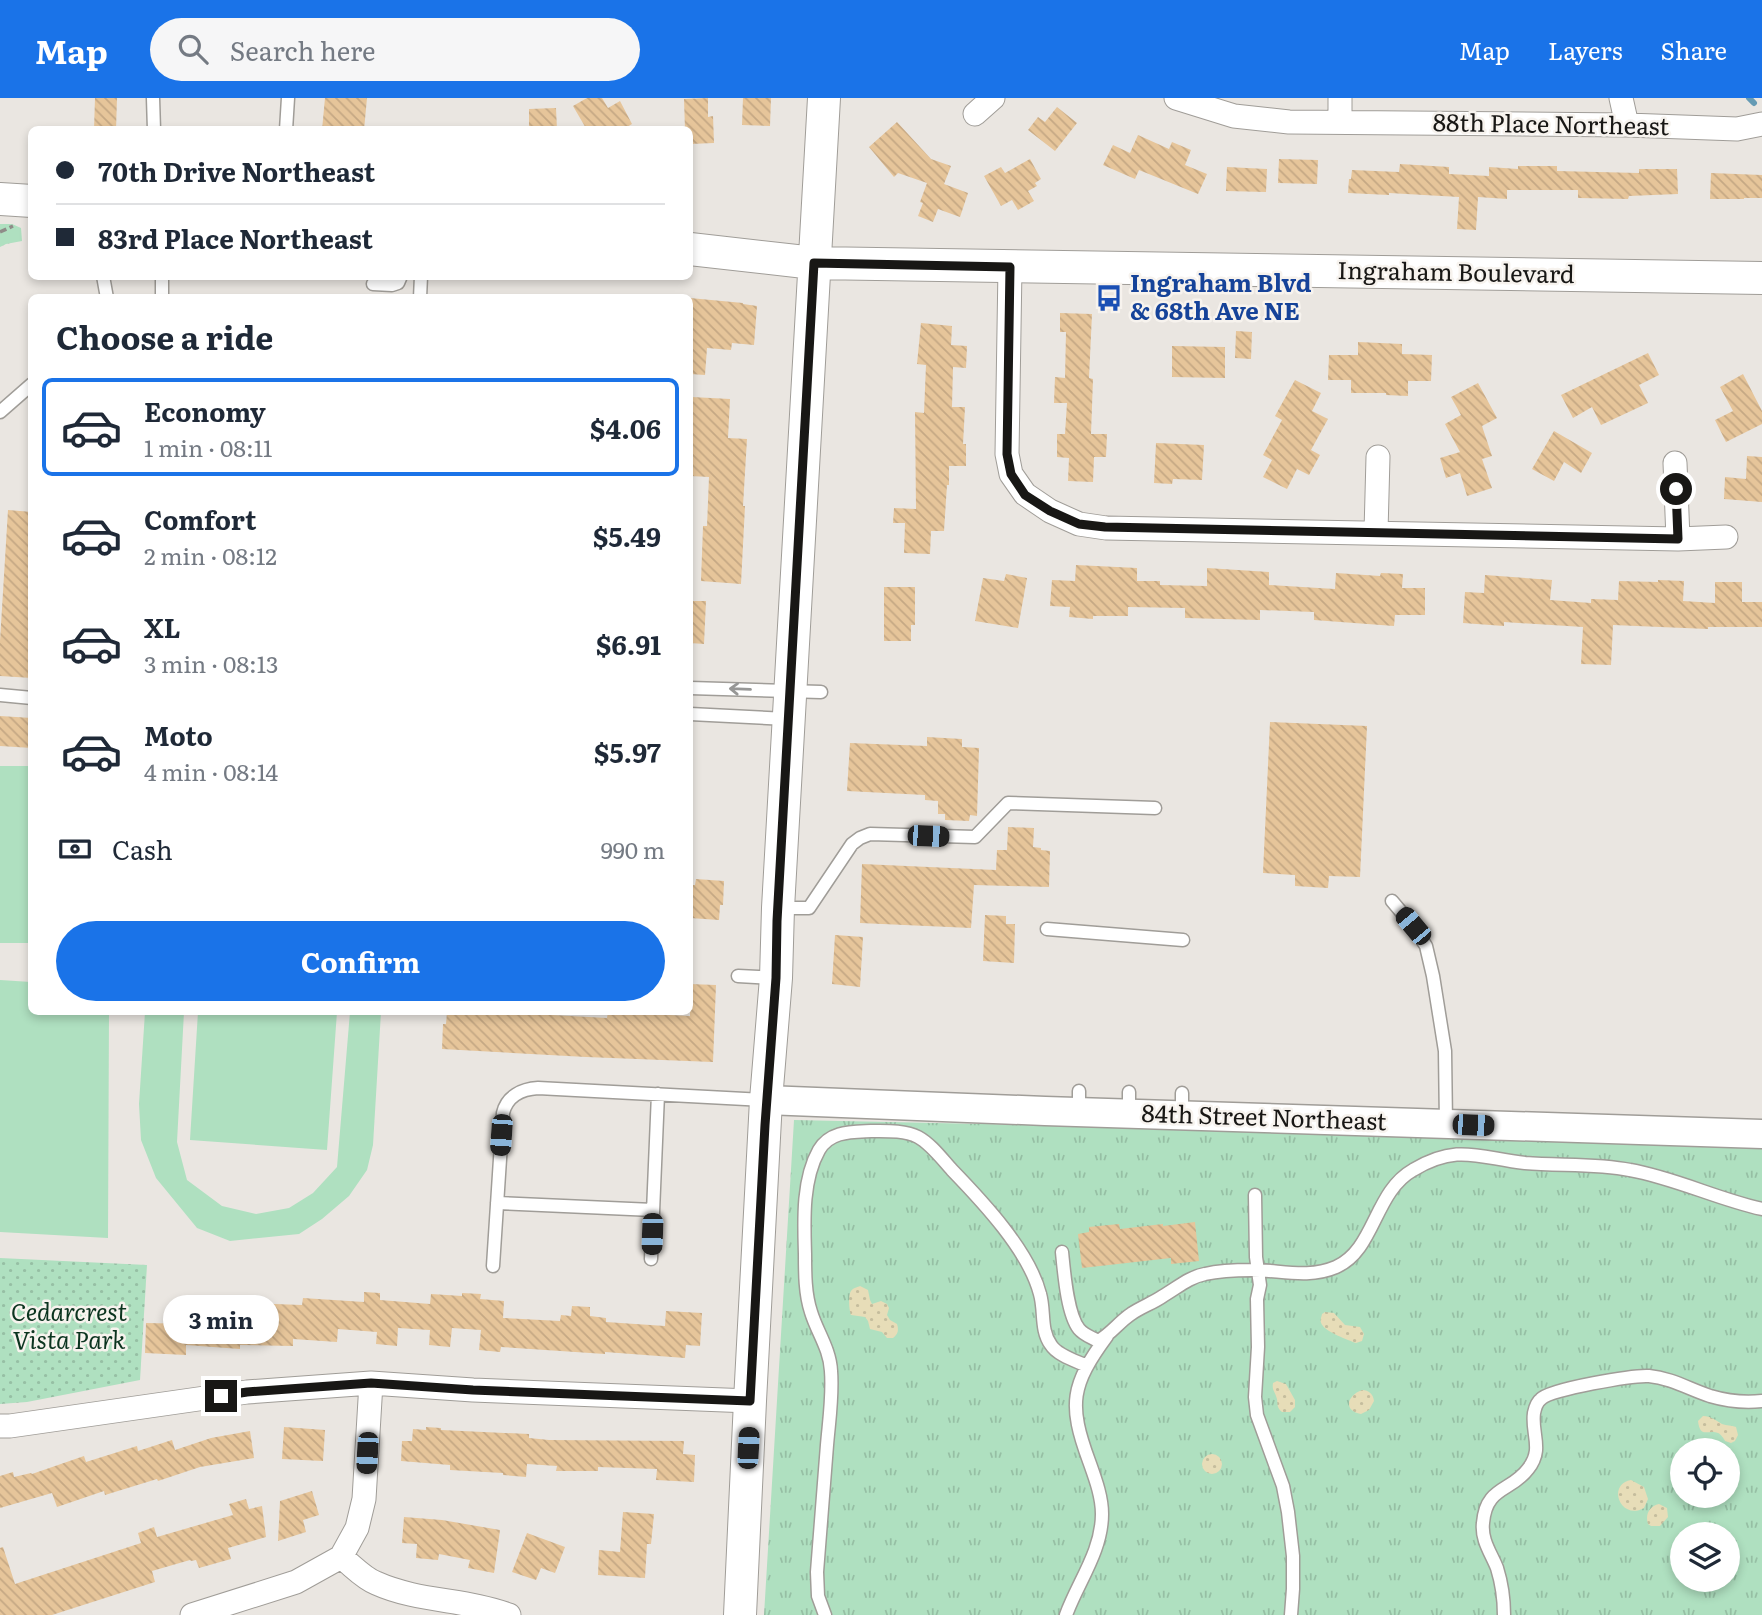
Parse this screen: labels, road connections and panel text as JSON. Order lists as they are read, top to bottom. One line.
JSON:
{"streets":{"main road":["Ingraham Boulevard"],"street":["88th Place Northeast","84th Street Northeast"]},"parks":["Cedarcrest Vista Park"],"places":{"bus stop":["Ingraham Blvd & 68th Ave NE"]},"page":{"header":"Map","search":"Search here","nav":["Map","Layers","Share"],"banner":["70th Drive Northeast","83rd Place Northeast"],"heading":"Choose a ride","list":[{"name":"Economy","note":"1 min · 08:11","value":"$4.06"},{"name":"Comfort","note":"2 min · 08:12","value":"$5.49"},{"name":"XL","note":"3 min · 08:13","value":"$6.91"},{"name":"Moto","note":"4 min · 08:14","value":"$5.97"}],"pay":["Cash","990 m"],"buttons":"Confirm","bubble":"3 min"}}
